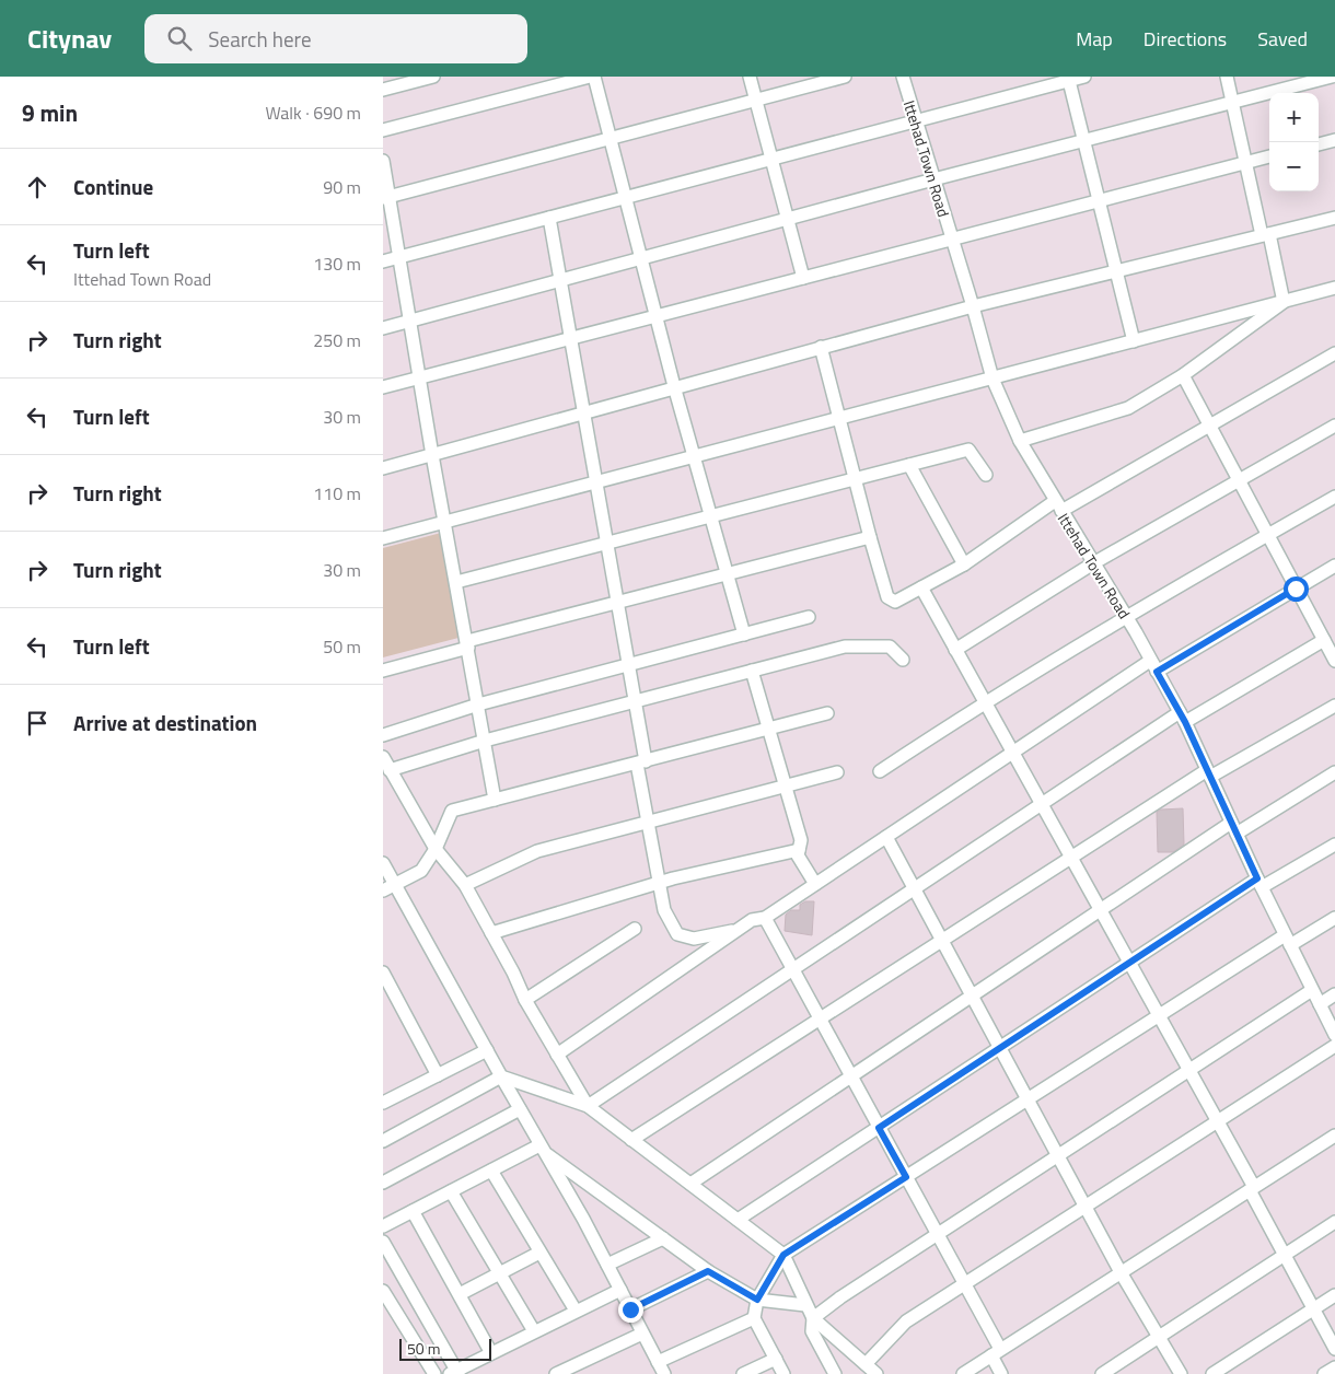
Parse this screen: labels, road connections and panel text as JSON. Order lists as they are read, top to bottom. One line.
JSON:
{"streets":{"street":["Ittehad Town Road"]},"scale_bar":"50 m","page":{"header":"Citynav","search":"Search here","nav":["Map","Directions","Saved"],"heading":["9 min","Walk · 690 m"],"map_buttons":["+","−"],"list":[["Continue","90 m"],["Turn left","Ittehad Town Road","130 m"],["Turn right","250 m"],["Turn left","30 m"],["Turn right","110 m"],["Turn right","30 m"],["Turn left","50 m"],"Arrive at destination"],"scale":"50 m"}}
